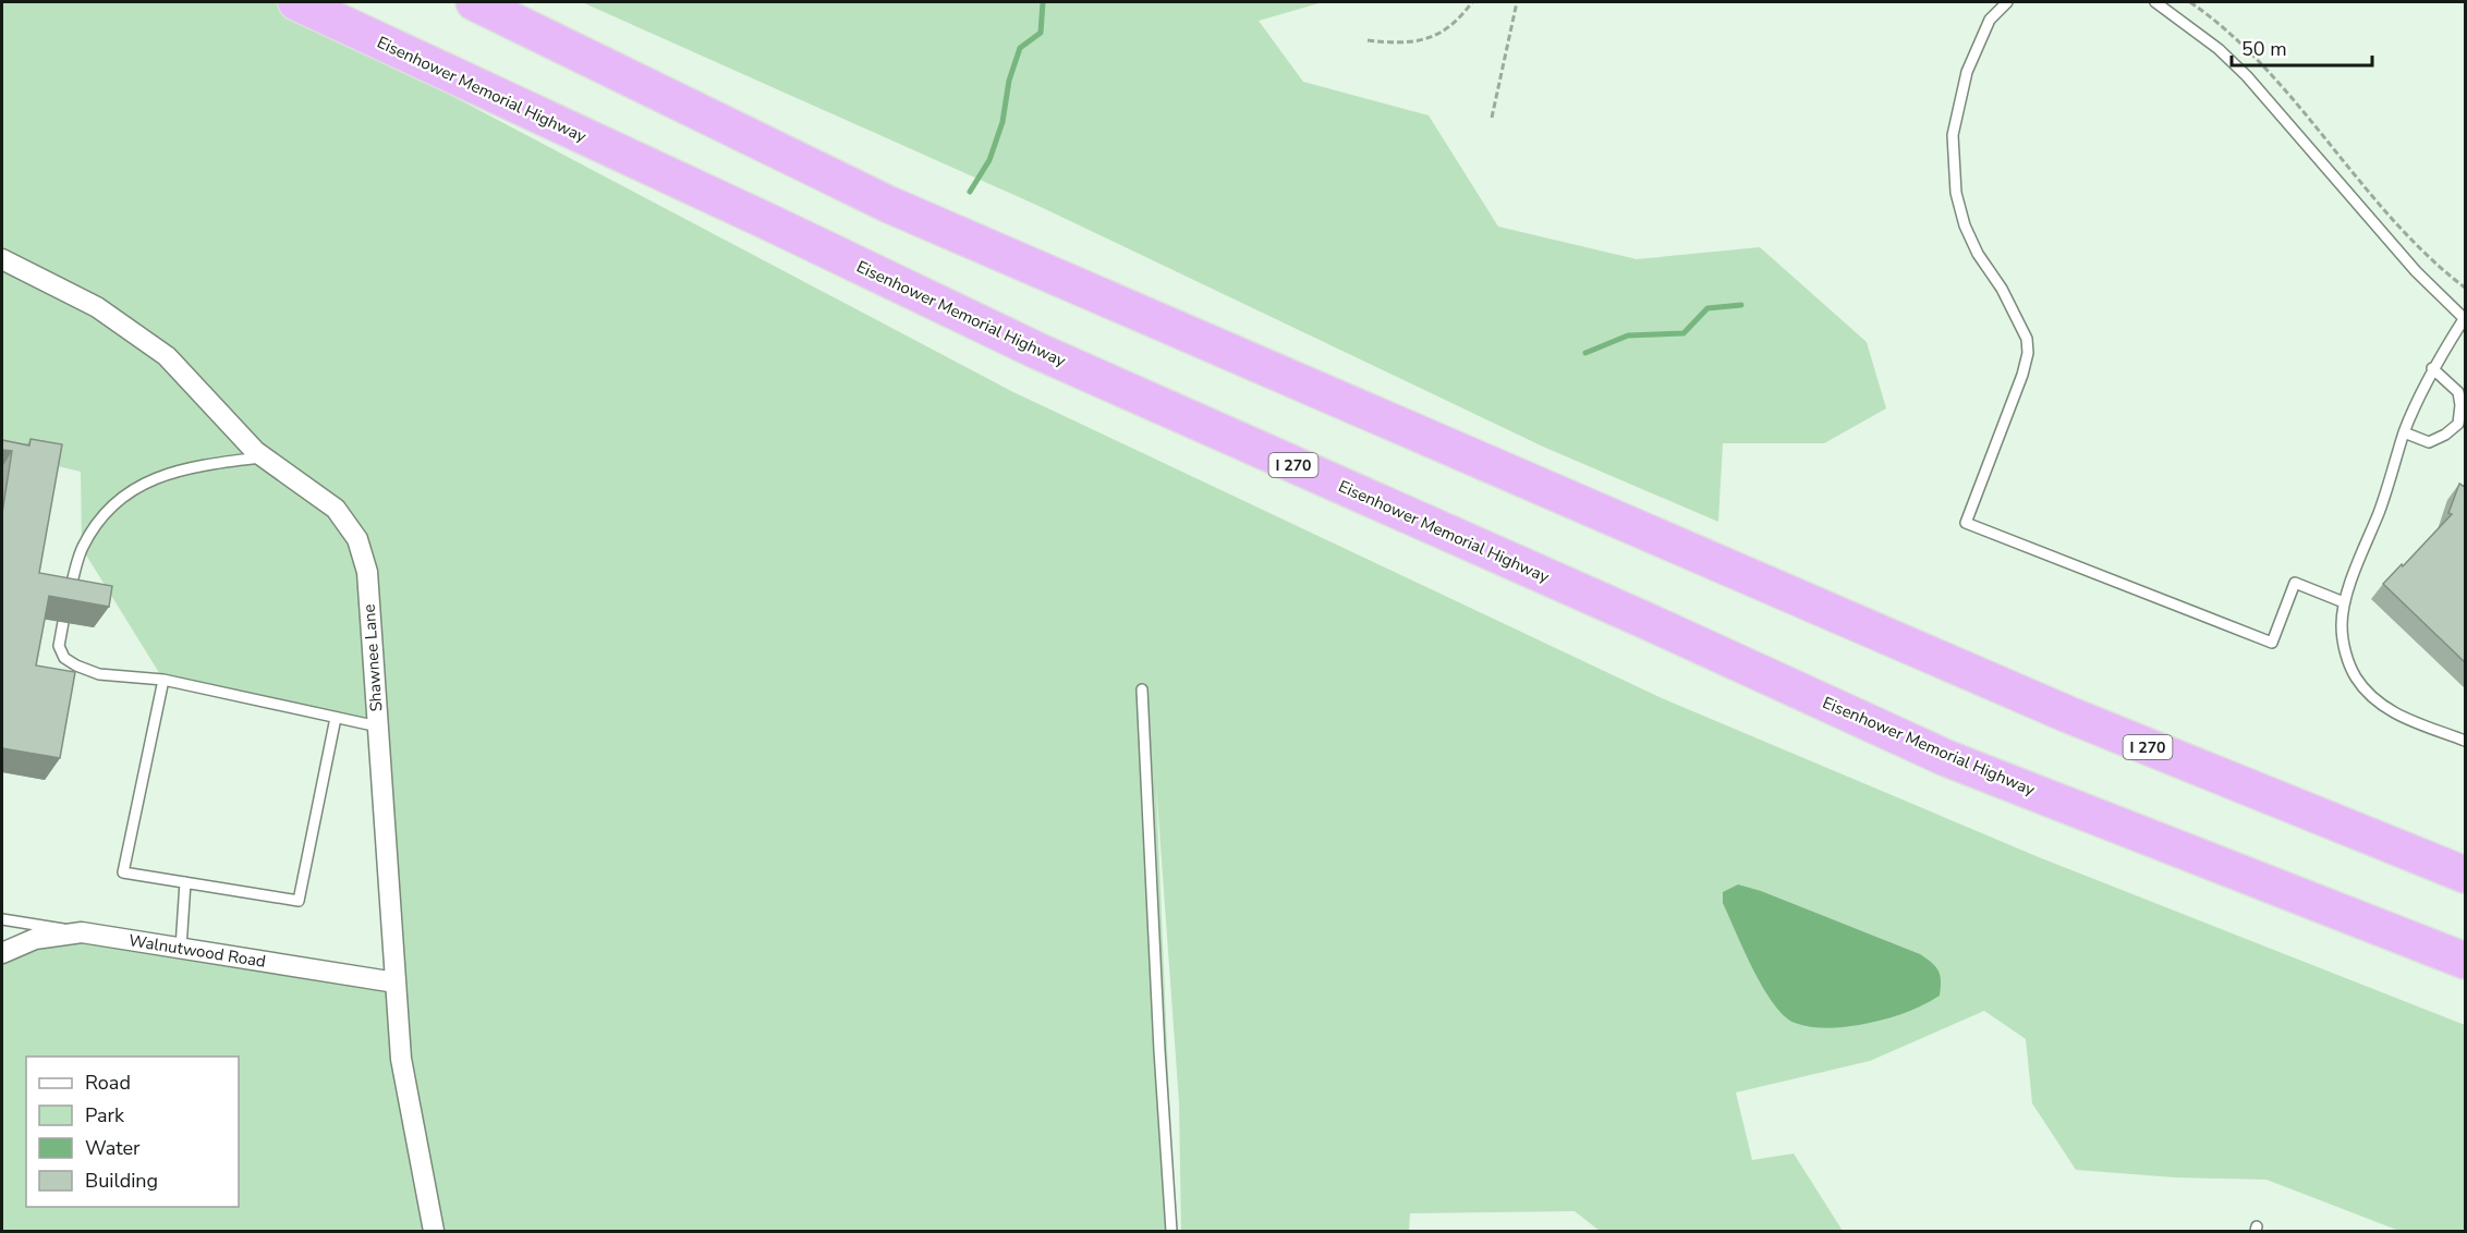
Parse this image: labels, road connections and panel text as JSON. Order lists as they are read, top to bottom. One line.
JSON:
{"streets":{"highway":["Eisenhower Memorial Highway","I 270"],"street":["Shawnee Lane","Walnutwood Road"]},"crossings":[["Shawnee Lane","Walnutwood Road"]],"legend":["Road","Park","Water","Building"],"scale_bar":"50 m"}
